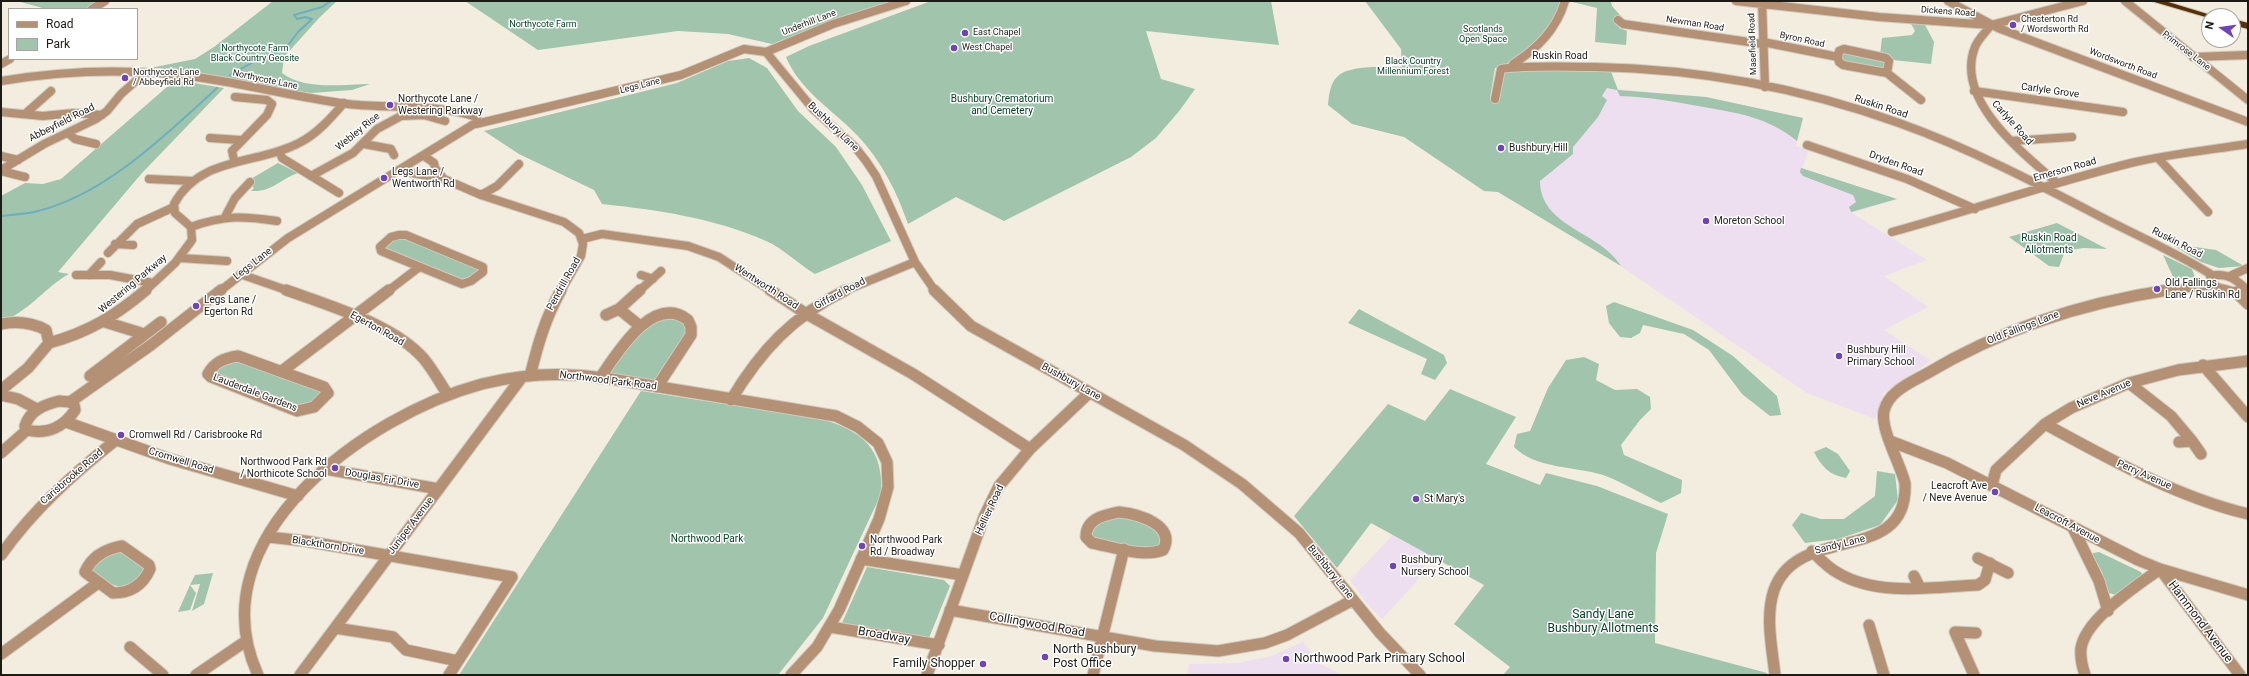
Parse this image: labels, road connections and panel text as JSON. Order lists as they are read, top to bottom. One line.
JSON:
{"streets":{"street":["Dickens Road","Underhill Lane","Newman Road","Byron Road","Masefield Road","Primrose Lane","Ruskin Road","Wordsworth Road","Northycote Lane","Legs Lane","Carlyle Grove","Abbeyfield Road","Carlyle Road","Bushbury Lane","Webley Rise","Dryden Road","Emerson Road","Westering Parkway","Pendrill Road","Wentworth Road","Giffard Road","Old Fallings Lane","Egerton Road","Northwood Park Road","Lauderdale Gardens","Neve Avenue","Cromwell Road","Perry Avenue","Carisbrooke Road","Douglas Fir Drive","Hellier Road","Leacroft Avenue","Juniper Avenue","Sandy Lane","Blackthorn Drive","Hammond Avenue","Collingwood Road","Broadway"]},"crossings":[["Dickens Road","Masefield Road"],["Dickens Road","Wordsworth Road"],["Dickens Road","Carlyle Road"],["Underhill Lane","Legs Lane"],["Underhill Lane","Bushbury Lane"],["Newman Road","Byron Road"],["Newman Road","Masefield Road"],["Byron Road","Masefield Road"],["Masefield Road","Ruskin Road"],["Ruskin Road","Emerson Road"],["Wordsworth Road","Carlyle Road"],["Northycote Lane","Legs Lane"],["Northycote Lane","Abbeyfield Road"],["Legs Lane","Bushbury Lane"],["Legs Lane","Egerton Road"],["Carlyle Grove","Carlyle Road"],["Carlyle Road","Emerson Road"],["Bushbury Lane","Giffard Road"],["Bushbury Lane","Hellier Road"],["Bushbury Lane","Collingwood Road"],["Dryden Road","Emerson Road"],["Pendrill Road","Wentworth Road"],["Pendrill Road","Northwood Park Road"],["Pendrill Road","Juniper Avenue"],["Wentworth Road","Giffard Road"],["Wentworth Road","Hellier Road"],["Giffard Road","Northwood Park Road"],["Old Fallings Lane","Leacroft Avenue"],["Old Fallings Lane","Sandy Lane"],["Egerton Road","Northwood Park Road"],["Northwood Park Road","Cromwell Road"],["Northwood Park Road","Douglas Fir Drive"],["Northwood Park Road","Juniper Avenue"],["Northwood Park Road","Blackthorn Drive"],["Northwood Park Road","Broadway"],["Neve Avenue","Perry Avenue"],["Neve Avenue","Leacroft Avenue"],["Cromwell Road","Carisbrooke Road"],["Douglas Fir Drive","Juniper Avenue"],["Hellier Road","Collingwood Road"],["Hellier Road","Broadway"],["Leacroft Avenue","Sandy Lane"],["Leacroft Avenue","Hammond Avenue"],["Juniper Avenue","Blackthorn Drive"]],"parks":["Northycote Farm","Scotlands Open Space","Northycote Farm Black Country Geosite","Black Country Millennium Forest","Bushbury Crematorium and Cemetery","Ruskin Road Allotments","Northwood Park","Sandy Lane Bushbury Allotments"],"places":["Chesterton Rd / Wordsworth Rd","East Chapel","West Chapel","Northycote Lane / Abbeyfield Rd","Northycote Lane / Westering Parkway","Bushbury Hill","Legs Lane / Wentworth Rd","Moreton School","Old Fallings Lane / Ruskin Rd","Legs Lane / Egerton Rd","Bushbury Hill Primary School","Cromwell Rd / Carisbrooke Rd","Northwood Park Rd / Northicote School","Leacroft Ave / Neve Avenue","St Mary's","Northwood Park Rd / Broadway","Bushbury Nursery School","North Bushbury Post Office","Northwood Park Primary School","Family Shopper"],"legend":["Road","Park"],"north":"left"}
